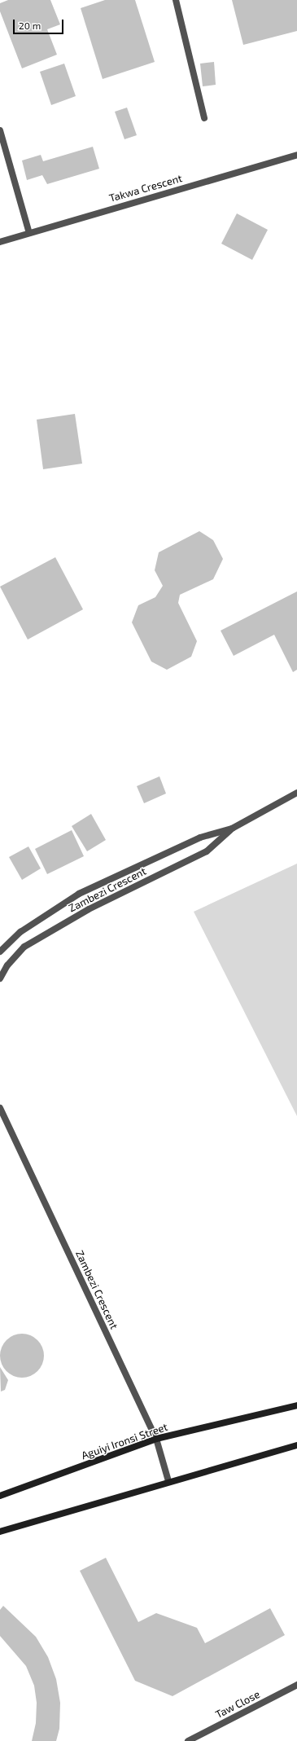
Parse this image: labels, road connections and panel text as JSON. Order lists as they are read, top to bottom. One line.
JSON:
{"streets":{"main road":["Aguiyi Ironsi Street"],"street":["Takwa Crescent","Zambezi Crescent","Taw Close"]},"crossings":[["Zambezi Crescent","Aguiyi Ironsi Street"]],"scale_bar":"20 m"}
